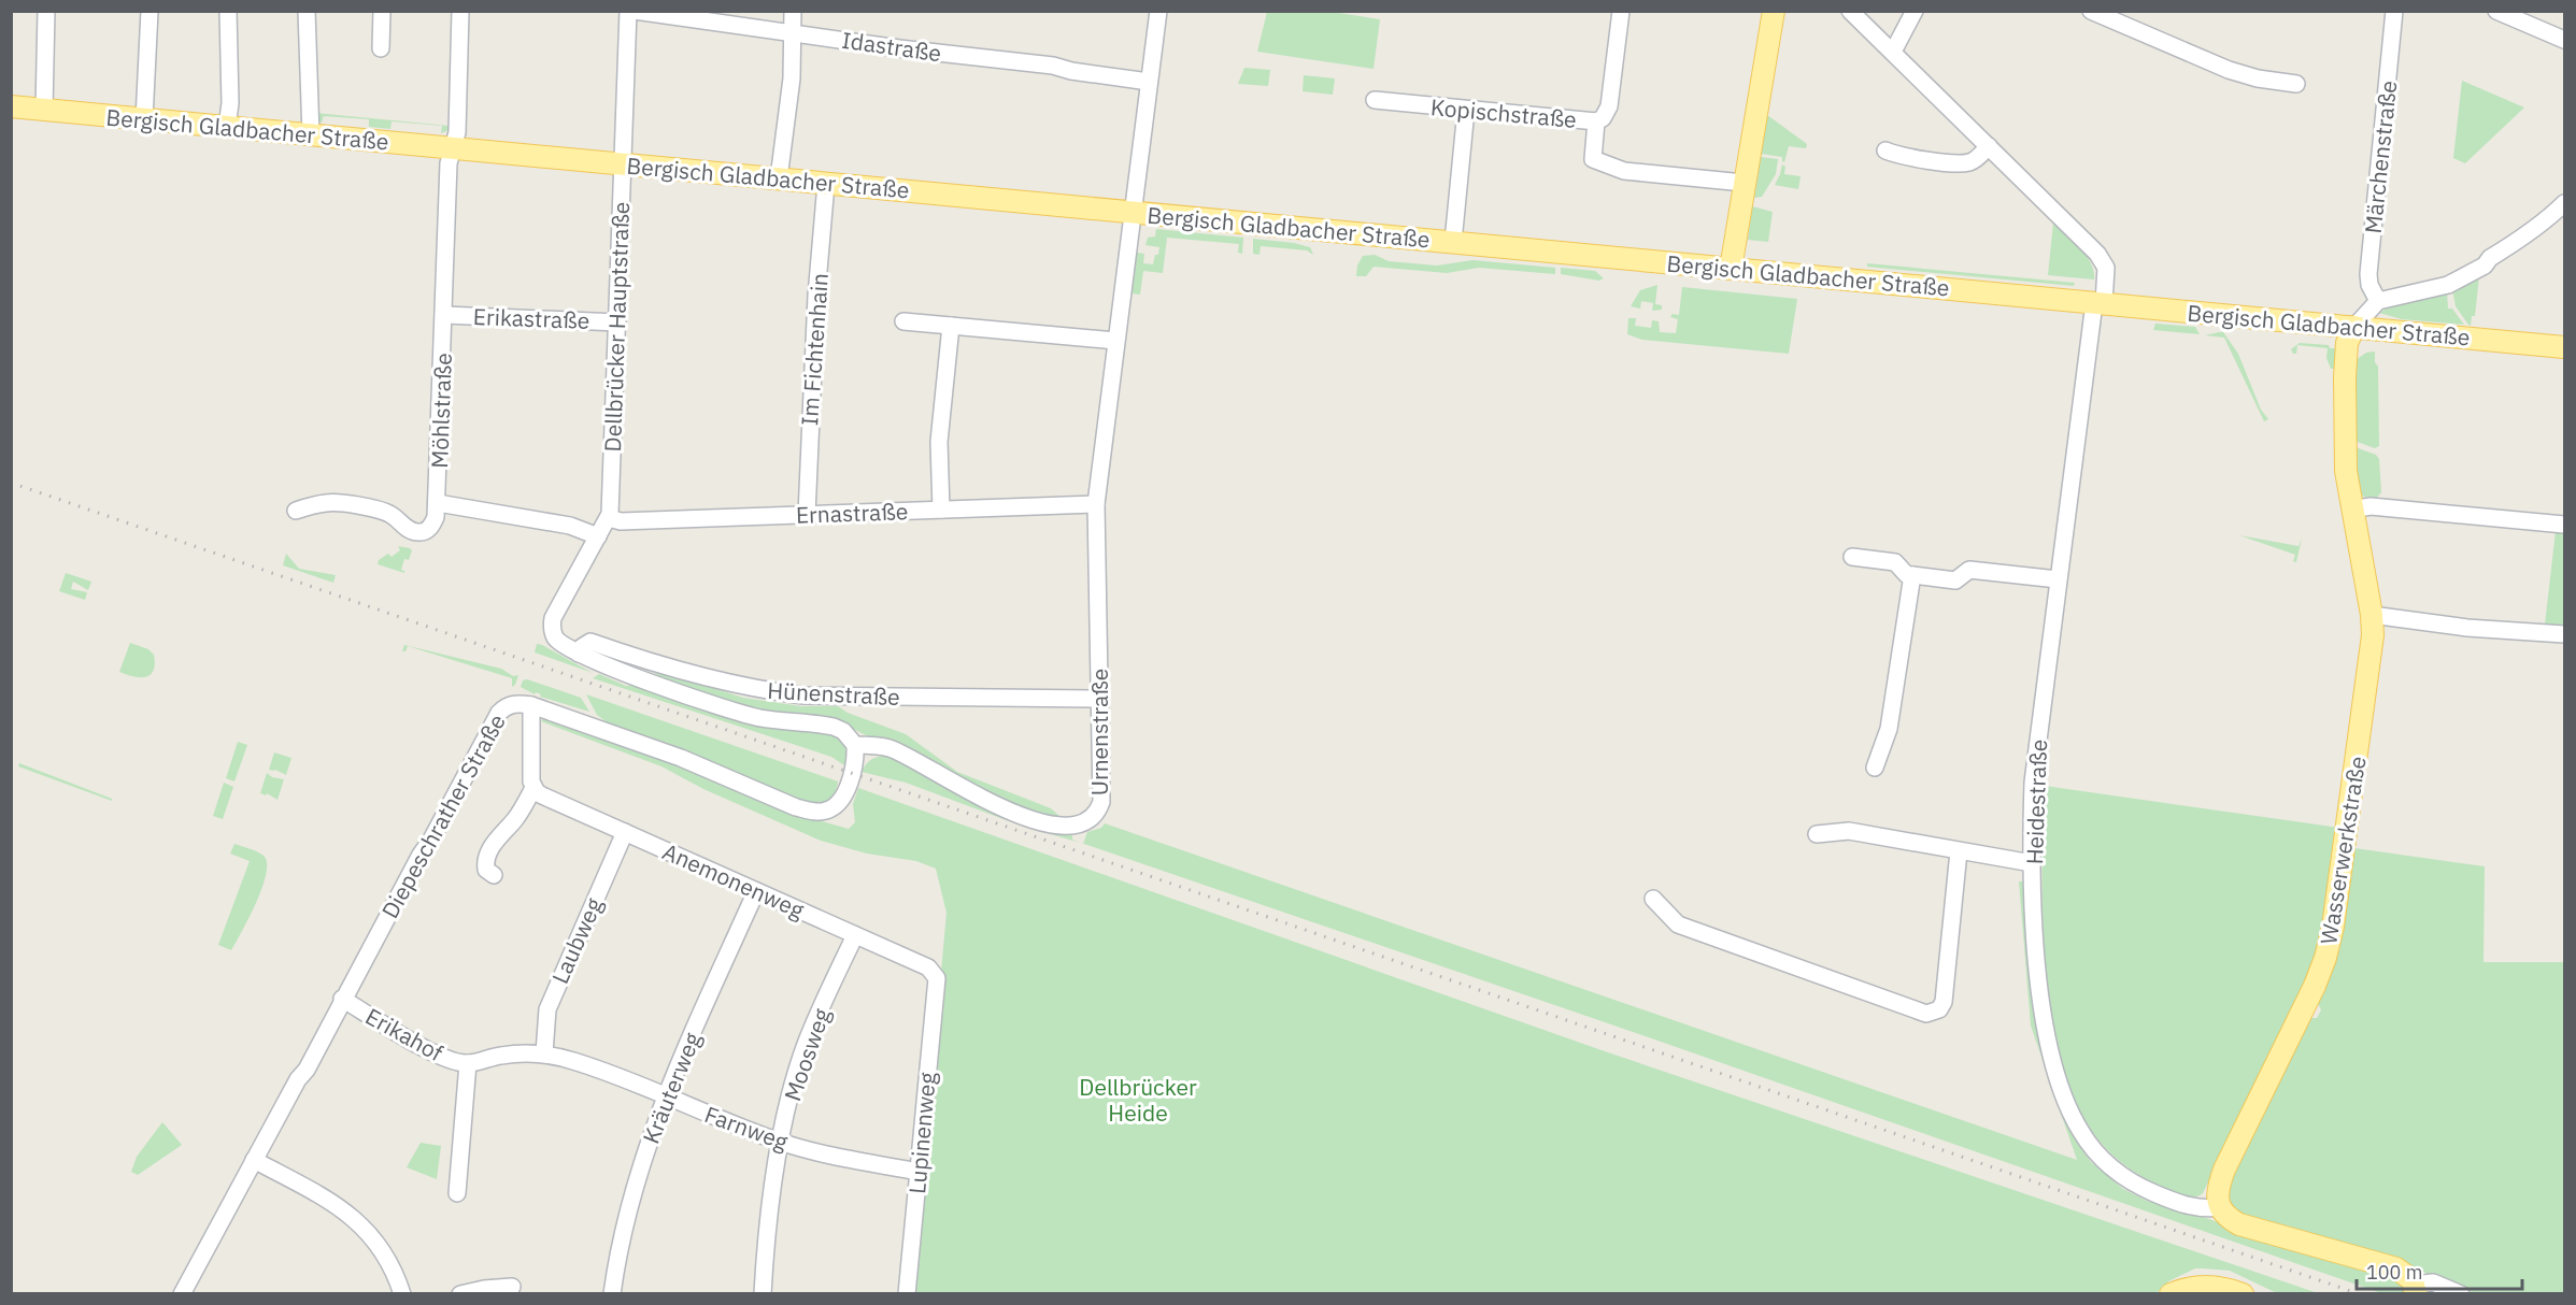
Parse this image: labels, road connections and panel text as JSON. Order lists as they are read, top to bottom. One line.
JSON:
{"streets":{"main road":["Bergisch Gladbacher Straße","Wasserwerkstraße"],"street":["Idastraße","Kopischstraße","Märchenstraße","Erikastraße","Dellbrücker Hauptstraße","Im Fichtenhain","Möhlstraße","Ernastraße","Hünenstraße","Urnenstraße","Heidestraße","Diepeschrather Straße","Anemonenweg","Laubweg","Erikahof","Moosweg","Kräuterweg","Farnweg","Lupinenweg"]},"crossings":[["Idastraße","Urnenstraße"],["Bergisch Gladbacher Straße","Dellbrücker Hauptstraße"],["Bergisch Gladbacher Straße","Im Fichtenhain"],["Bergisch Gladbacher Straße","Möhlstraße"],["Bergisch Gladbacher Straße","Urnenstraße"],["Bergisch Gladbacher Straße","Heidestraße"],["Bergisch Gladbacher Straße","Wasserwerkstraße"],["Erikastraße","Dellbrücker Hauptstraße"],["Erikastraße","Möhlstraße"],["Dellbrücker Hauptstraße","Ernastraße"],["Dellbrücker Hauptstraße","Hünenstraße"],["Im Fichtenhain","Ernastraße"],["Ernastraße","Urnenstraße"],["Hünenstraße","Urnenstraße"],["Urnenstraße","Diepeschrather Straße"],["Heidestraße","Wasserwerkstraße"],["Diepeschrather Straße","Erikahof"],["Anemonenweg","Laubweg"],["Anemonenweg","Moosweg"],["Anemonenweg","Kräuterweg"],["Anemonenweg","Lupinenweg"],["Laubweg","Erikahof"],["Laubweg","Farnweg"],["Erikahof","Farnweg"],["Moosweg","Farnweg"],["Kräuterweg","Farnweg"],["Farnweg","Lupinenweg"]],"parks":["Dellbrücker Heide"],"scale_bar":"100 m"}
